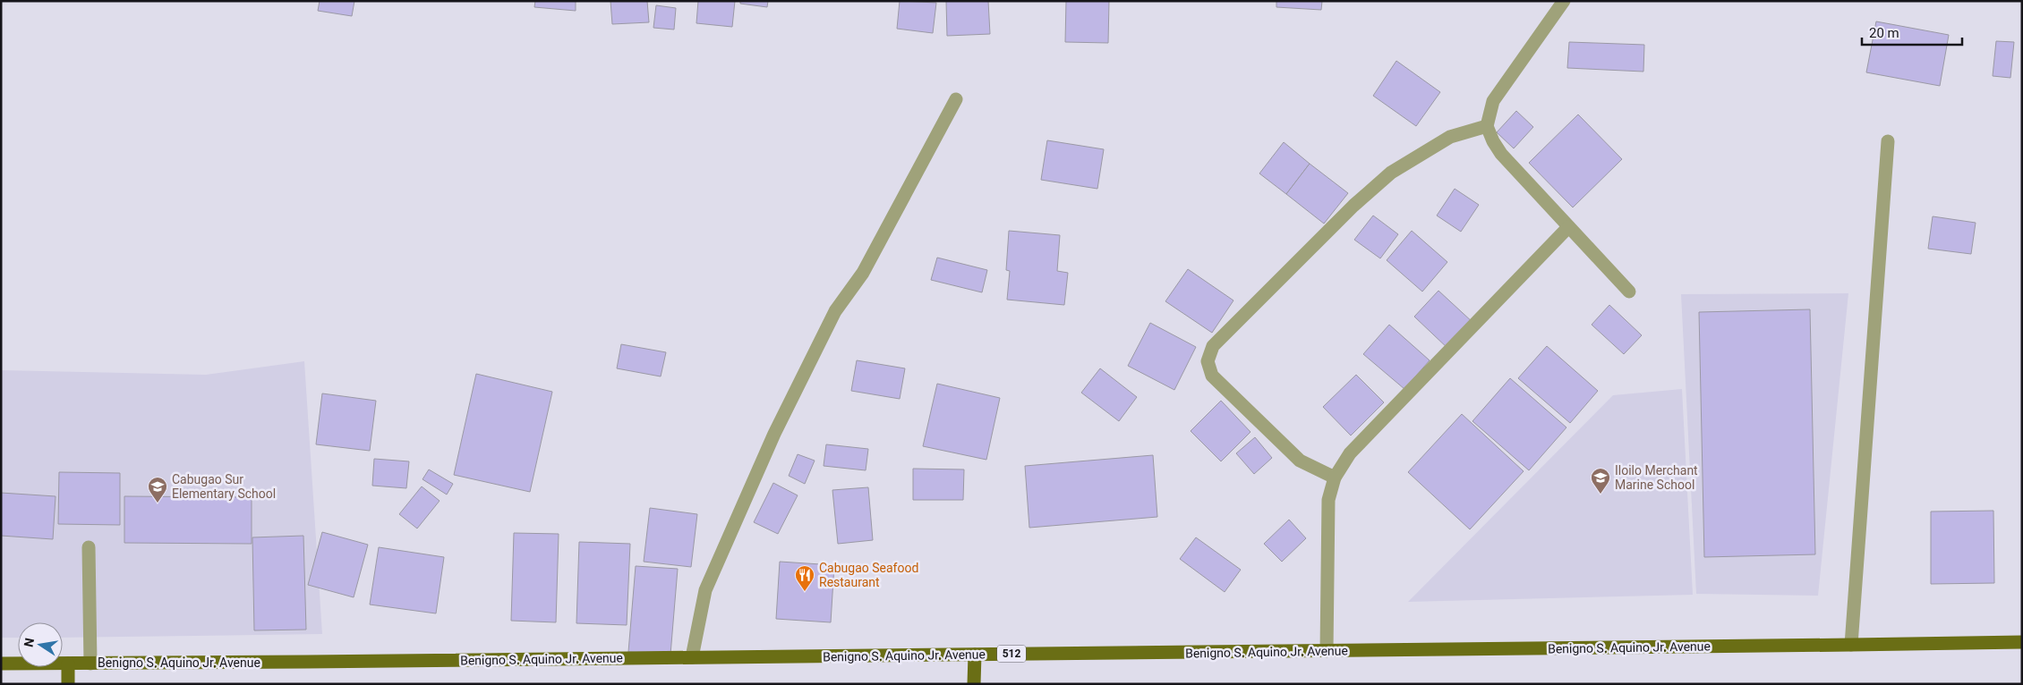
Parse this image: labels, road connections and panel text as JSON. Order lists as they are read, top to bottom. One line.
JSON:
{"streets":{"main road":["Benigno S. Aquino Jr. Avenue","512"]},"places":{"school or university":["Iloilo Merchant Marine School","Cabugao Sur Elementary School"],"restaurant":["Cabugao Seafood Restaurant"]},"scale_bar":"20 m","north":"left"}
